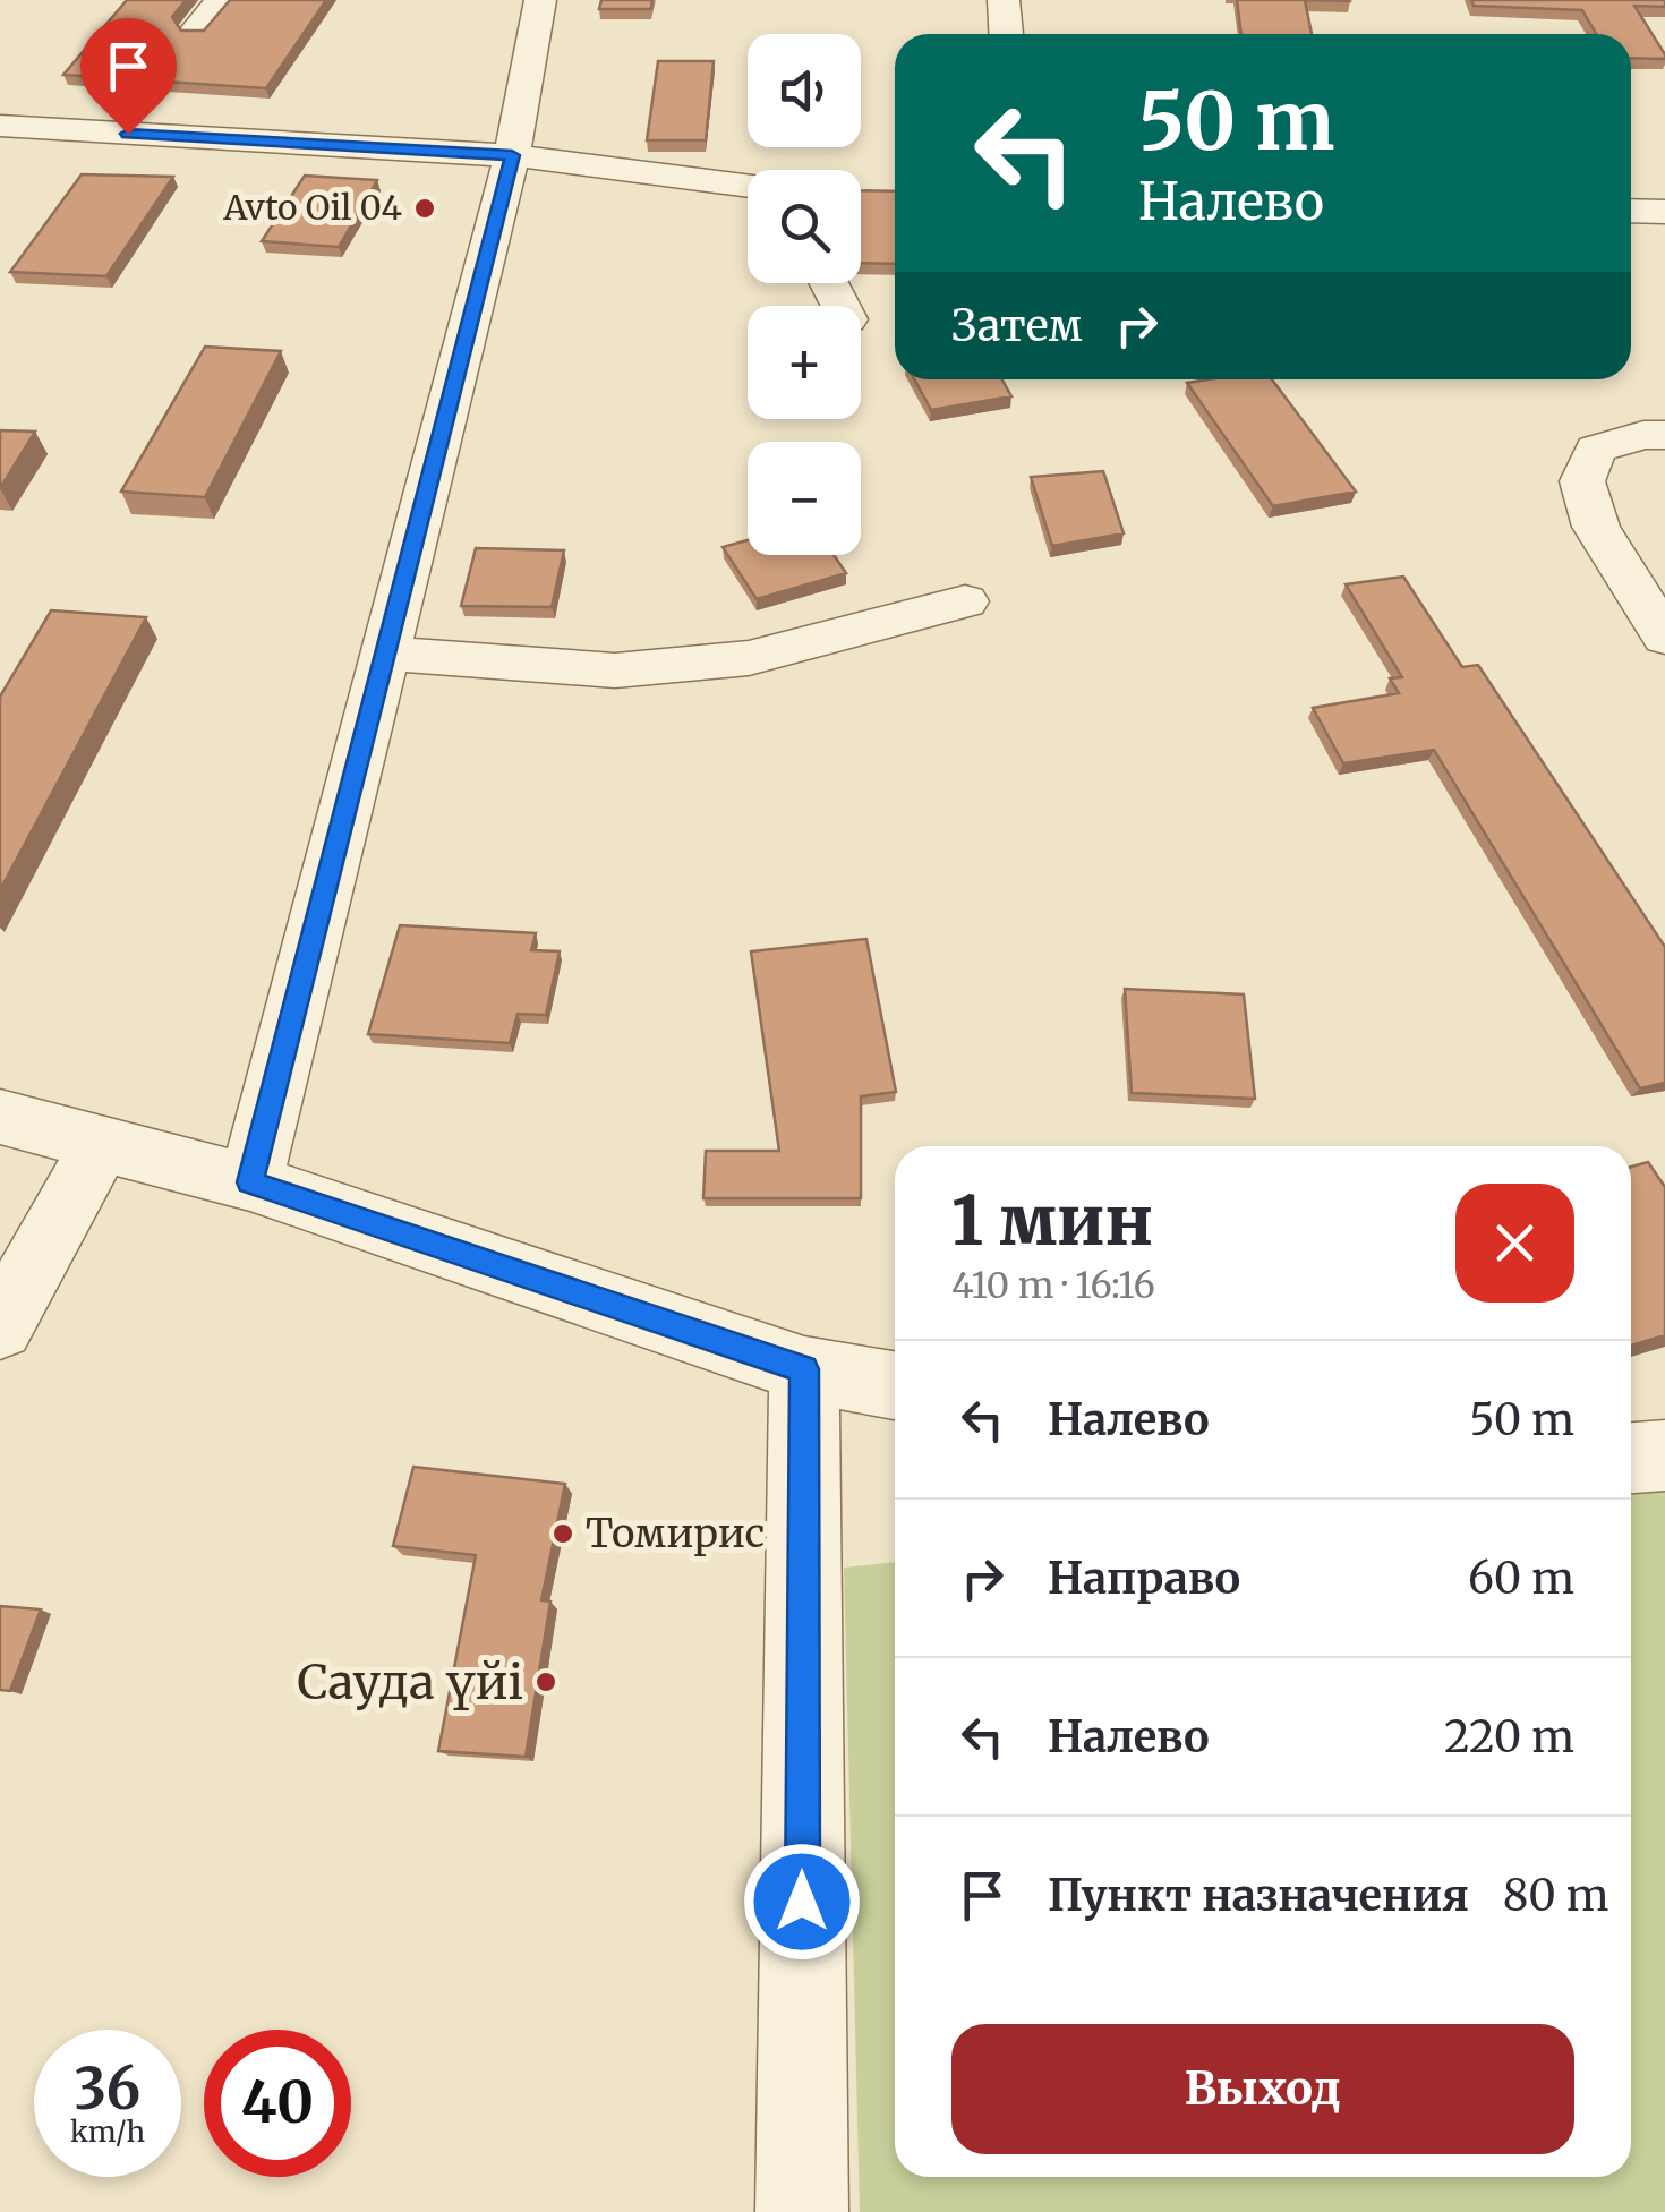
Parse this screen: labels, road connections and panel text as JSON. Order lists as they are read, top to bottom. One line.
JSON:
{"places":["Avto Oil 04","Томирис","Сауда үйі"],"page":{"map_buttons":["+","−"],"turn":["50 m","Налево"],"then":"Затем","heading":["1 мин","410 m · 16:16"],"list":[{"name":"Налево","value":"50 m"},{"name":"Направо","value":"60 m"},{"name":"Налево","value":"220 m"},{"name":"Пункт назначения","value":"80 m"}],"buttons":"Выход","speed":"36 km/h","limit":"40"}}
